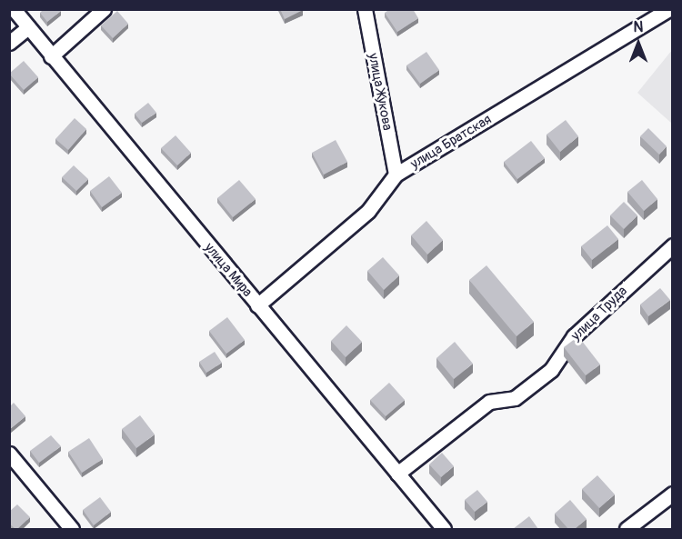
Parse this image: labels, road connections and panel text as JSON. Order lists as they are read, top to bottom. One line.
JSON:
{"streets":{"street":["улица Жукова","улица Братская","улица Мира","улица Труда"]},"crossings":[["улица Жукова","улица Братская"],["улица Братская","улица Мира"],["улица Мира","улица Труда"]],"north":"top"}
